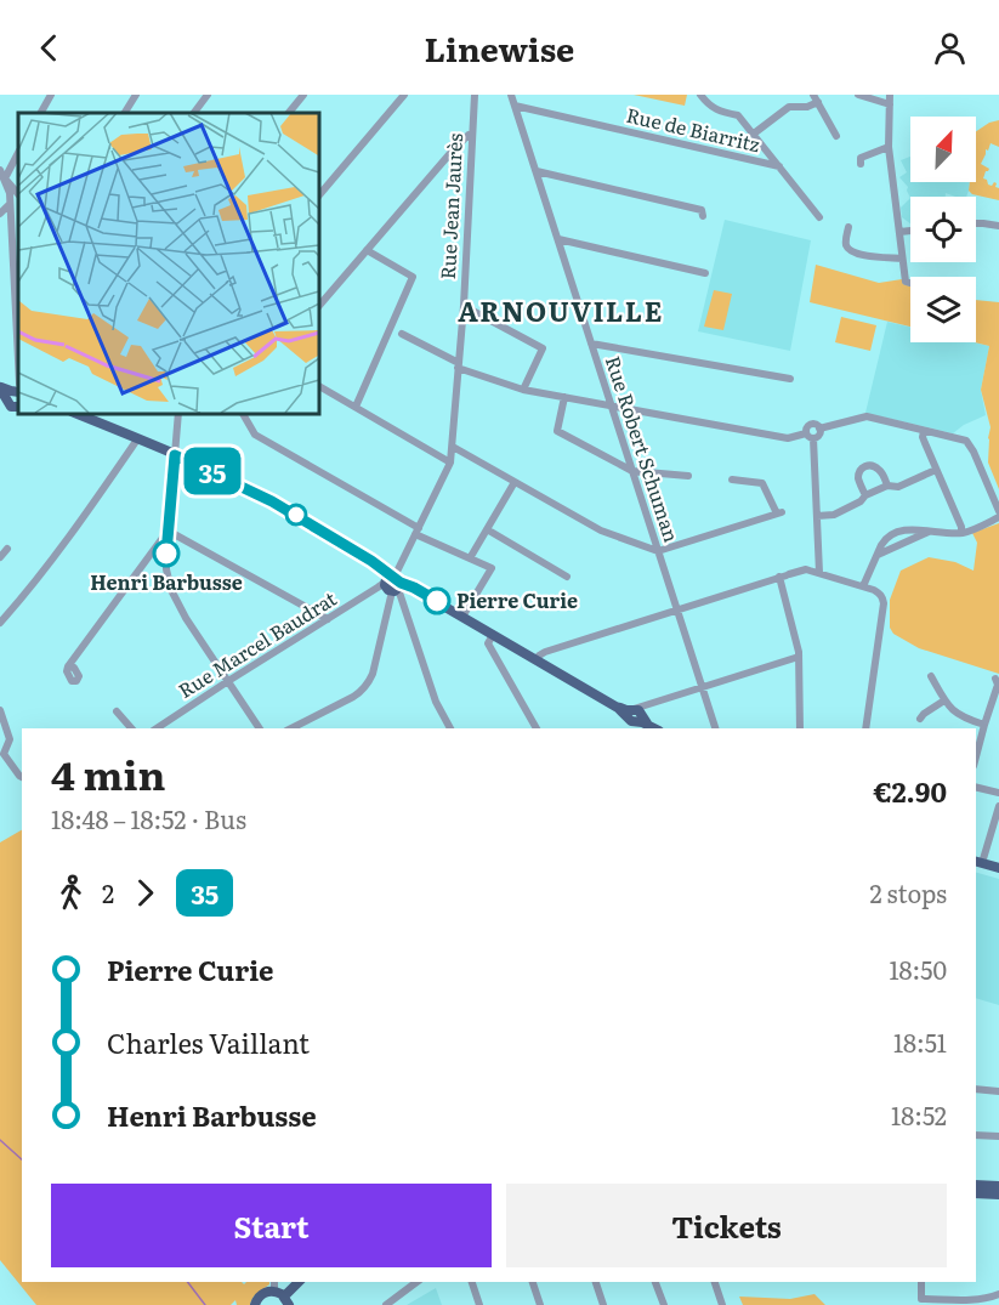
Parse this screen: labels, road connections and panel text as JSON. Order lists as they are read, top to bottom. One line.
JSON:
{"streets":{"street":["Rue de Biarritz","Rue Jean Jaurès","Rue Robert Schuman","Rue Marcel Baudrat"]},"crossings":[["Rue de Biarritz","Rue Robert Schuman"],["Rue Jean Jaurès","Rue Marcel Baudrat"]],"districts":["ARNOUVILLE"],"places":["Henri Barbusse","Pierre Curie"],"lines":["bus line 35"],"north":"top right","page":{"header":"Linewise","on_map":"35","heading":["4 min","18:48 – 18:52 · Bus","€2.90"],"legs":["2","35","2 stops"],"list":[{"name":"Pierre Curie","value":"18:50"},{"name":"Charles Vaillant","value":"18:51"},{"name":"Henri Barbusse","value":"18:52"}],"buttons":["Start","Tickets"]}}
